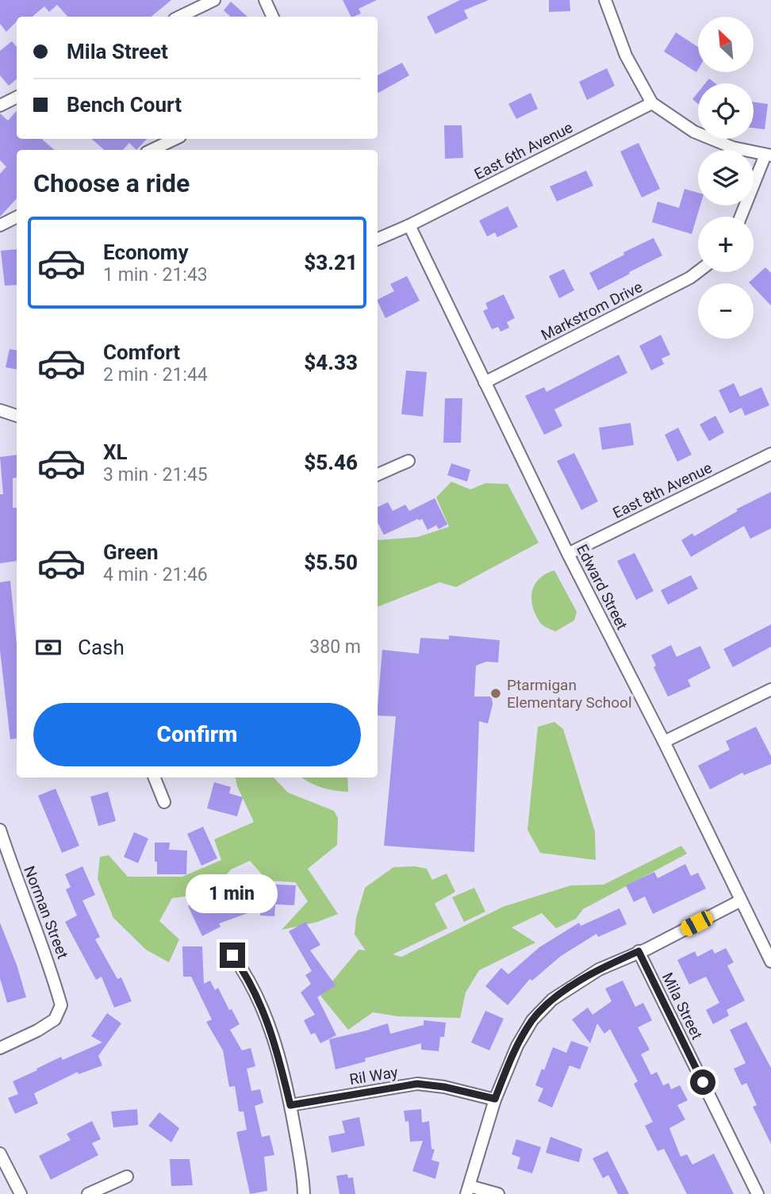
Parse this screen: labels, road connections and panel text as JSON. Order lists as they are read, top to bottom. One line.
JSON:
{"streets":{"street":["East 6th Avenue","Markstrom Drive","East 8th Avenue","Edward Street","Norman Street","Mila Street","Ril Way"]},"crossings":[["East 6th Avenue","Edward Street"],["Markstrom Drive","Edward Street"],["East 8th Avenue","Edward Street"]],"places":["Ptarmigan Elementary School"],"north":"top left","page":{"map_buttons":["+","−"],"banner":["Mila Street","Bench Court"],"heading":"Choose a ride","list":[{"name":"Economy","note":"1 min · 21:43","value":"$3.21"},{"name":"Comfort","note":"2 min · 21:44","value":"$4.33"},{"name":"XL","note":"3 min · 21:45","value":"$5.46"},{"name":"Green","note":"4 min · 21:46","value":"$5.50"}],"pay":["Cash","380 m"],"buttons":"Confirm","bubble":"1 min"}}
